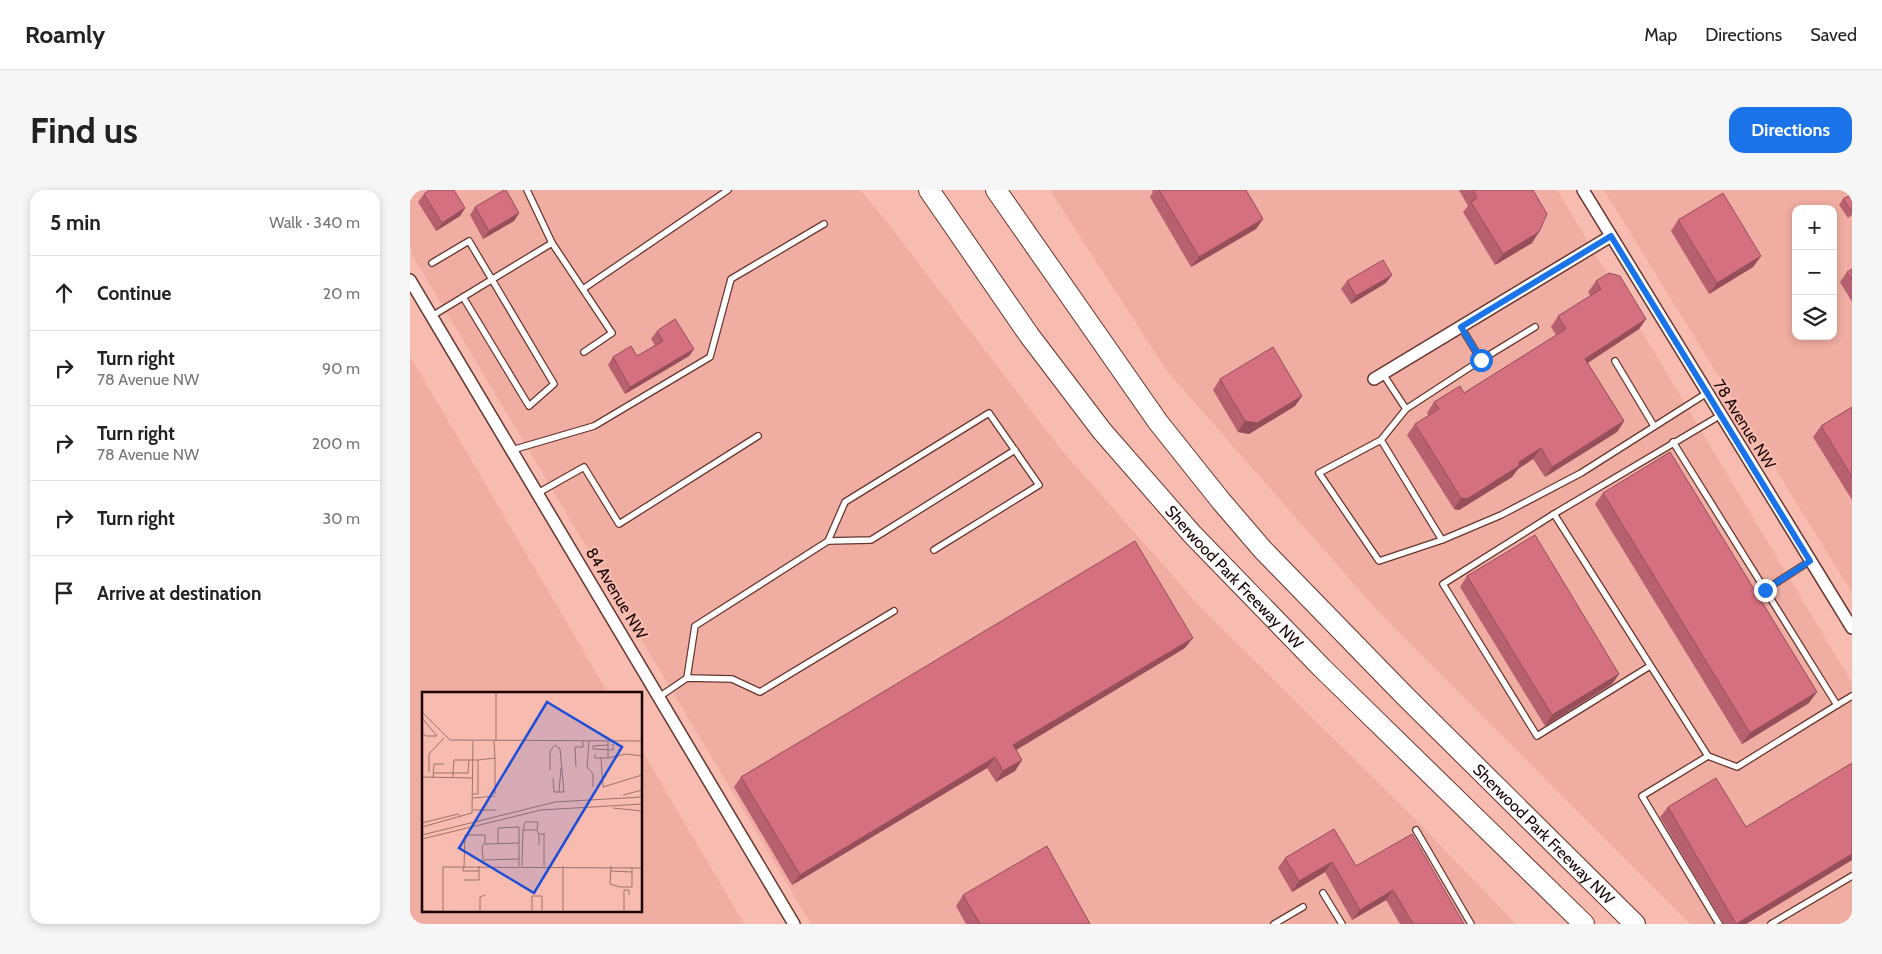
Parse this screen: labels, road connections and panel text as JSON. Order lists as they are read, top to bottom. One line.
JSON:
{"streets":{"highway":["Sherwood Park Freeway NW"],"street":["78 Avenue NW","84 Avenue NW"]},"page":{"header":"Roamly","nav":["Map","Directions","Saved"],"buttons":"Directions","title":"Find us","heading":["5 min","Walk · 340 m"],"map_buttons":["+","−"],"list":[["Continue","20 m"],["Turn right","78 Avenue NW","90 m"],["Turn right","78 Avenue NW","200 m"],["Turn right","30 m"],"Arrive at destination"]}}
